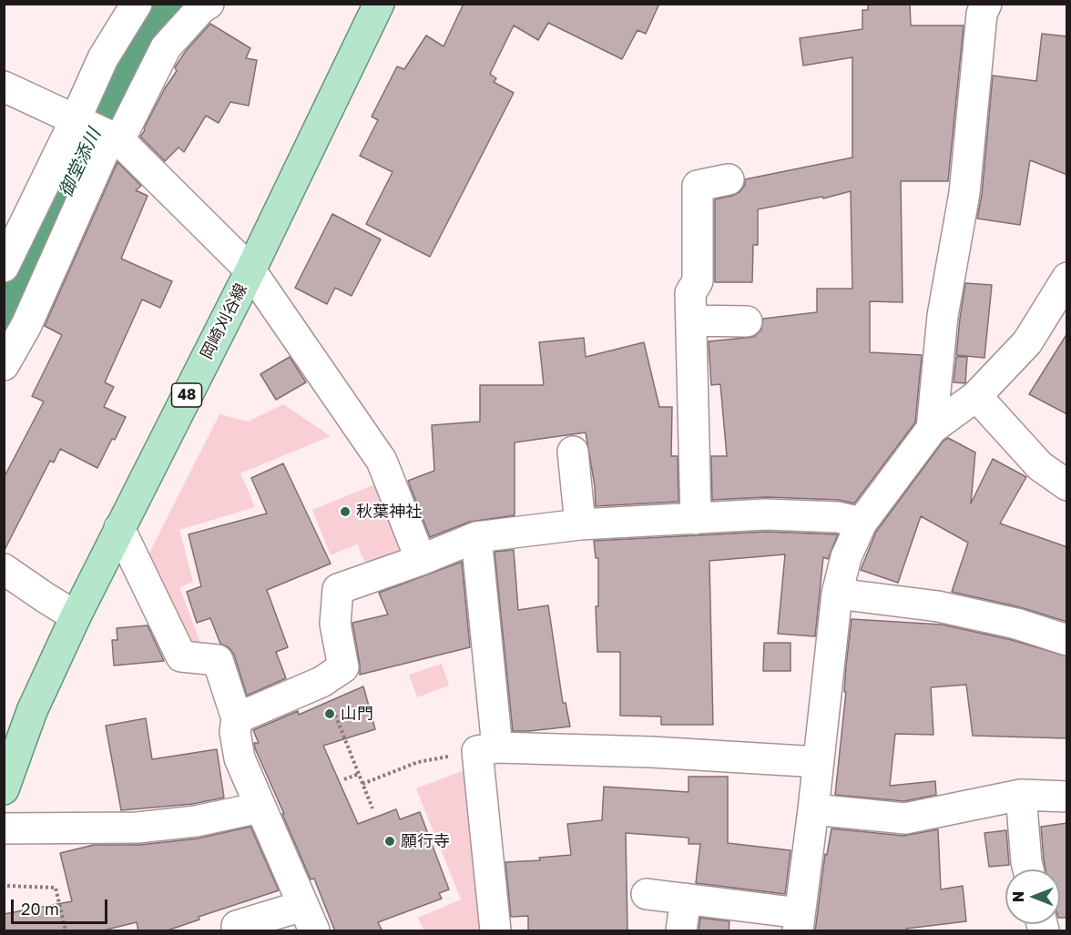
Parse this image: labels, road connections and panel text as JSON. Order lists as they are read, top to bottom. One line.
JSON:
{"streets":{"main road":["岡崎刈谷線","48"]},"water":["御堂添川"],"places":["秋葉神社","山門","願行寺"],"scale_bar":"20 m","north":"left"}
